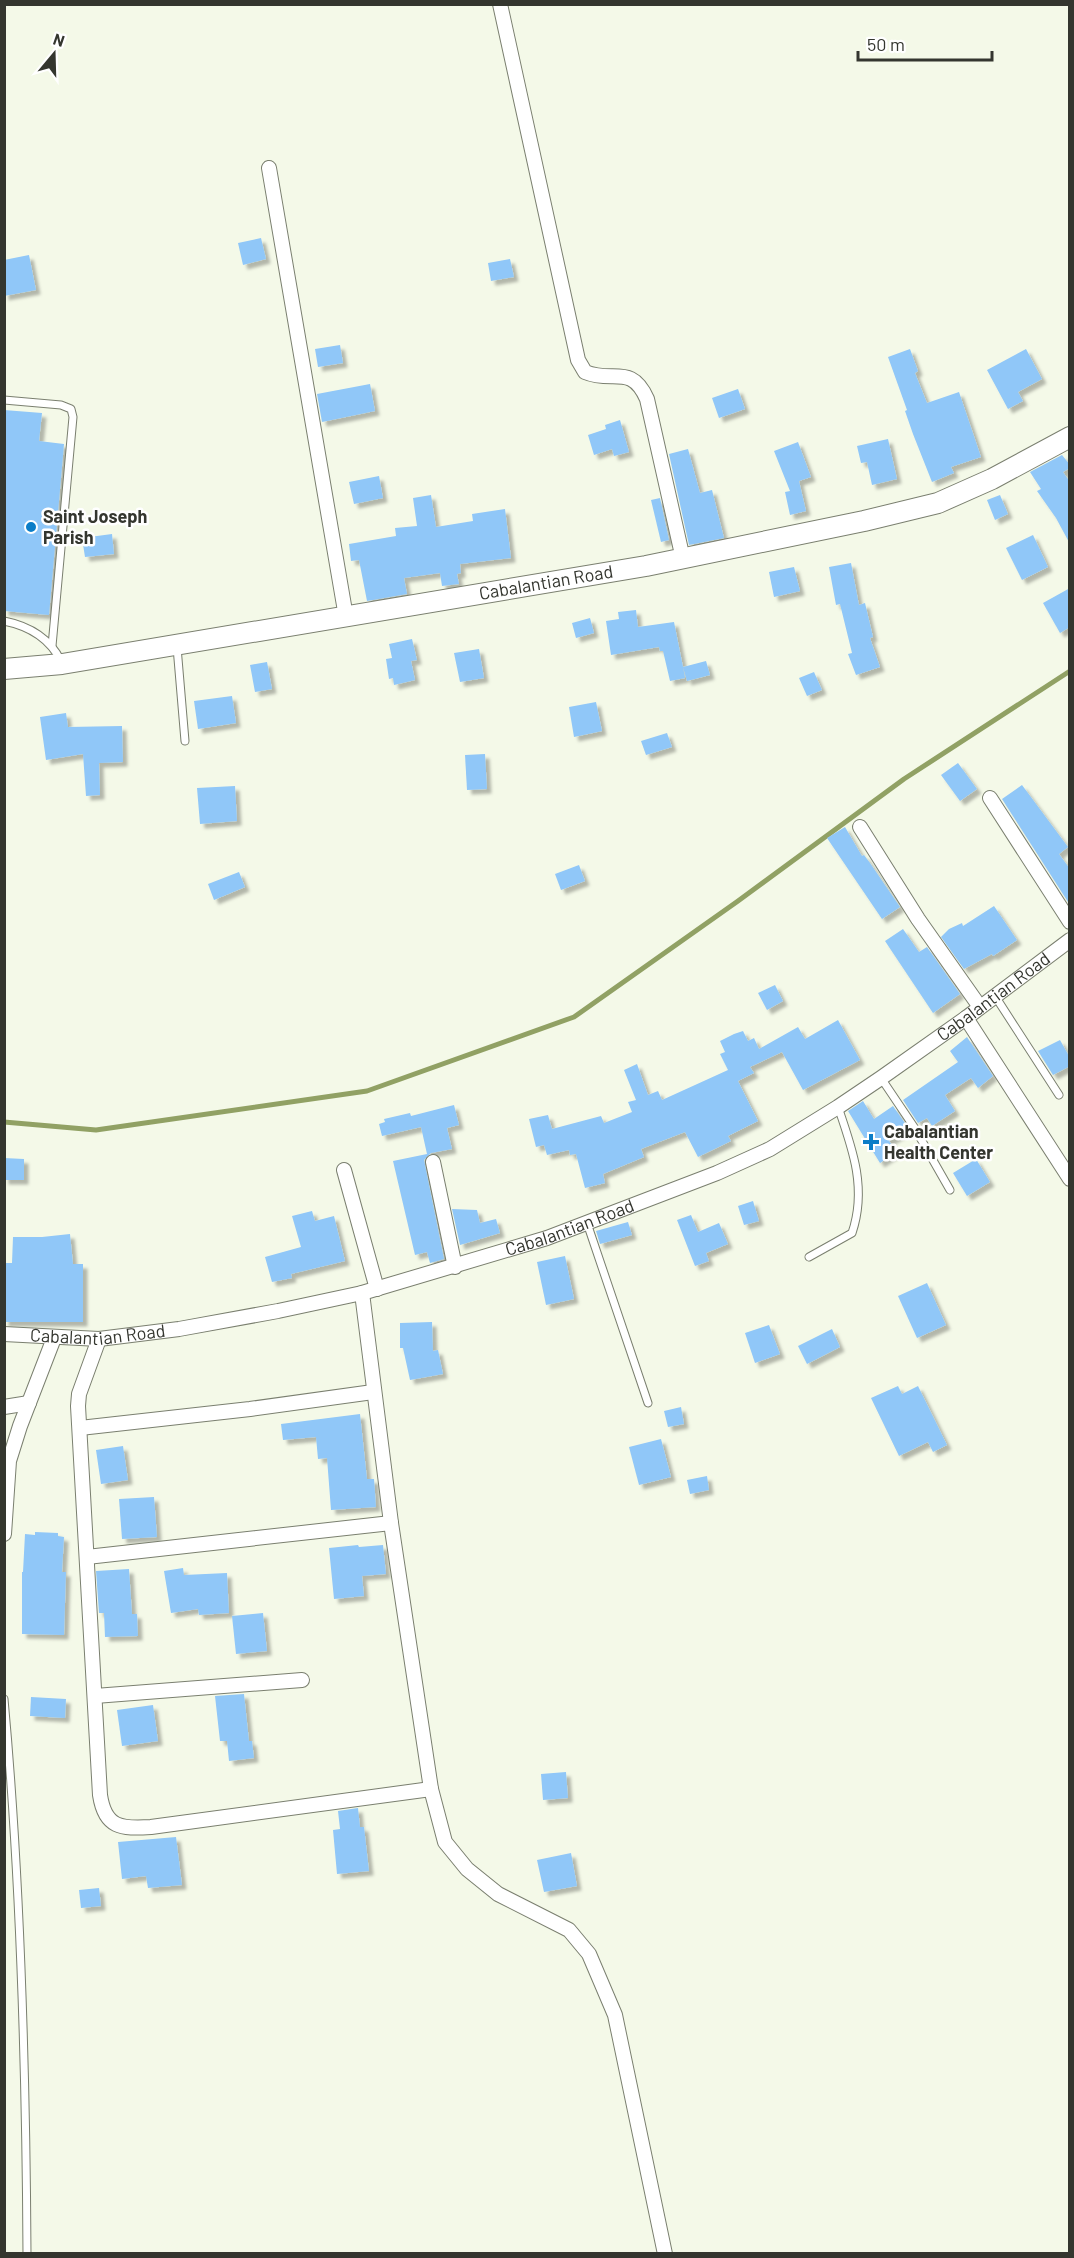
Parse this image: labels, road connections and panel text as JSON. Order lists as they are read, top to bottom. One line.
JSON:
{"streets":{"street":["Cabalantian Road"]},"places":{"other":["Saint Joseph Parish"],"health":["Cabalantian Health Center"]},"scale_bar":"50 m","north":"top"}
